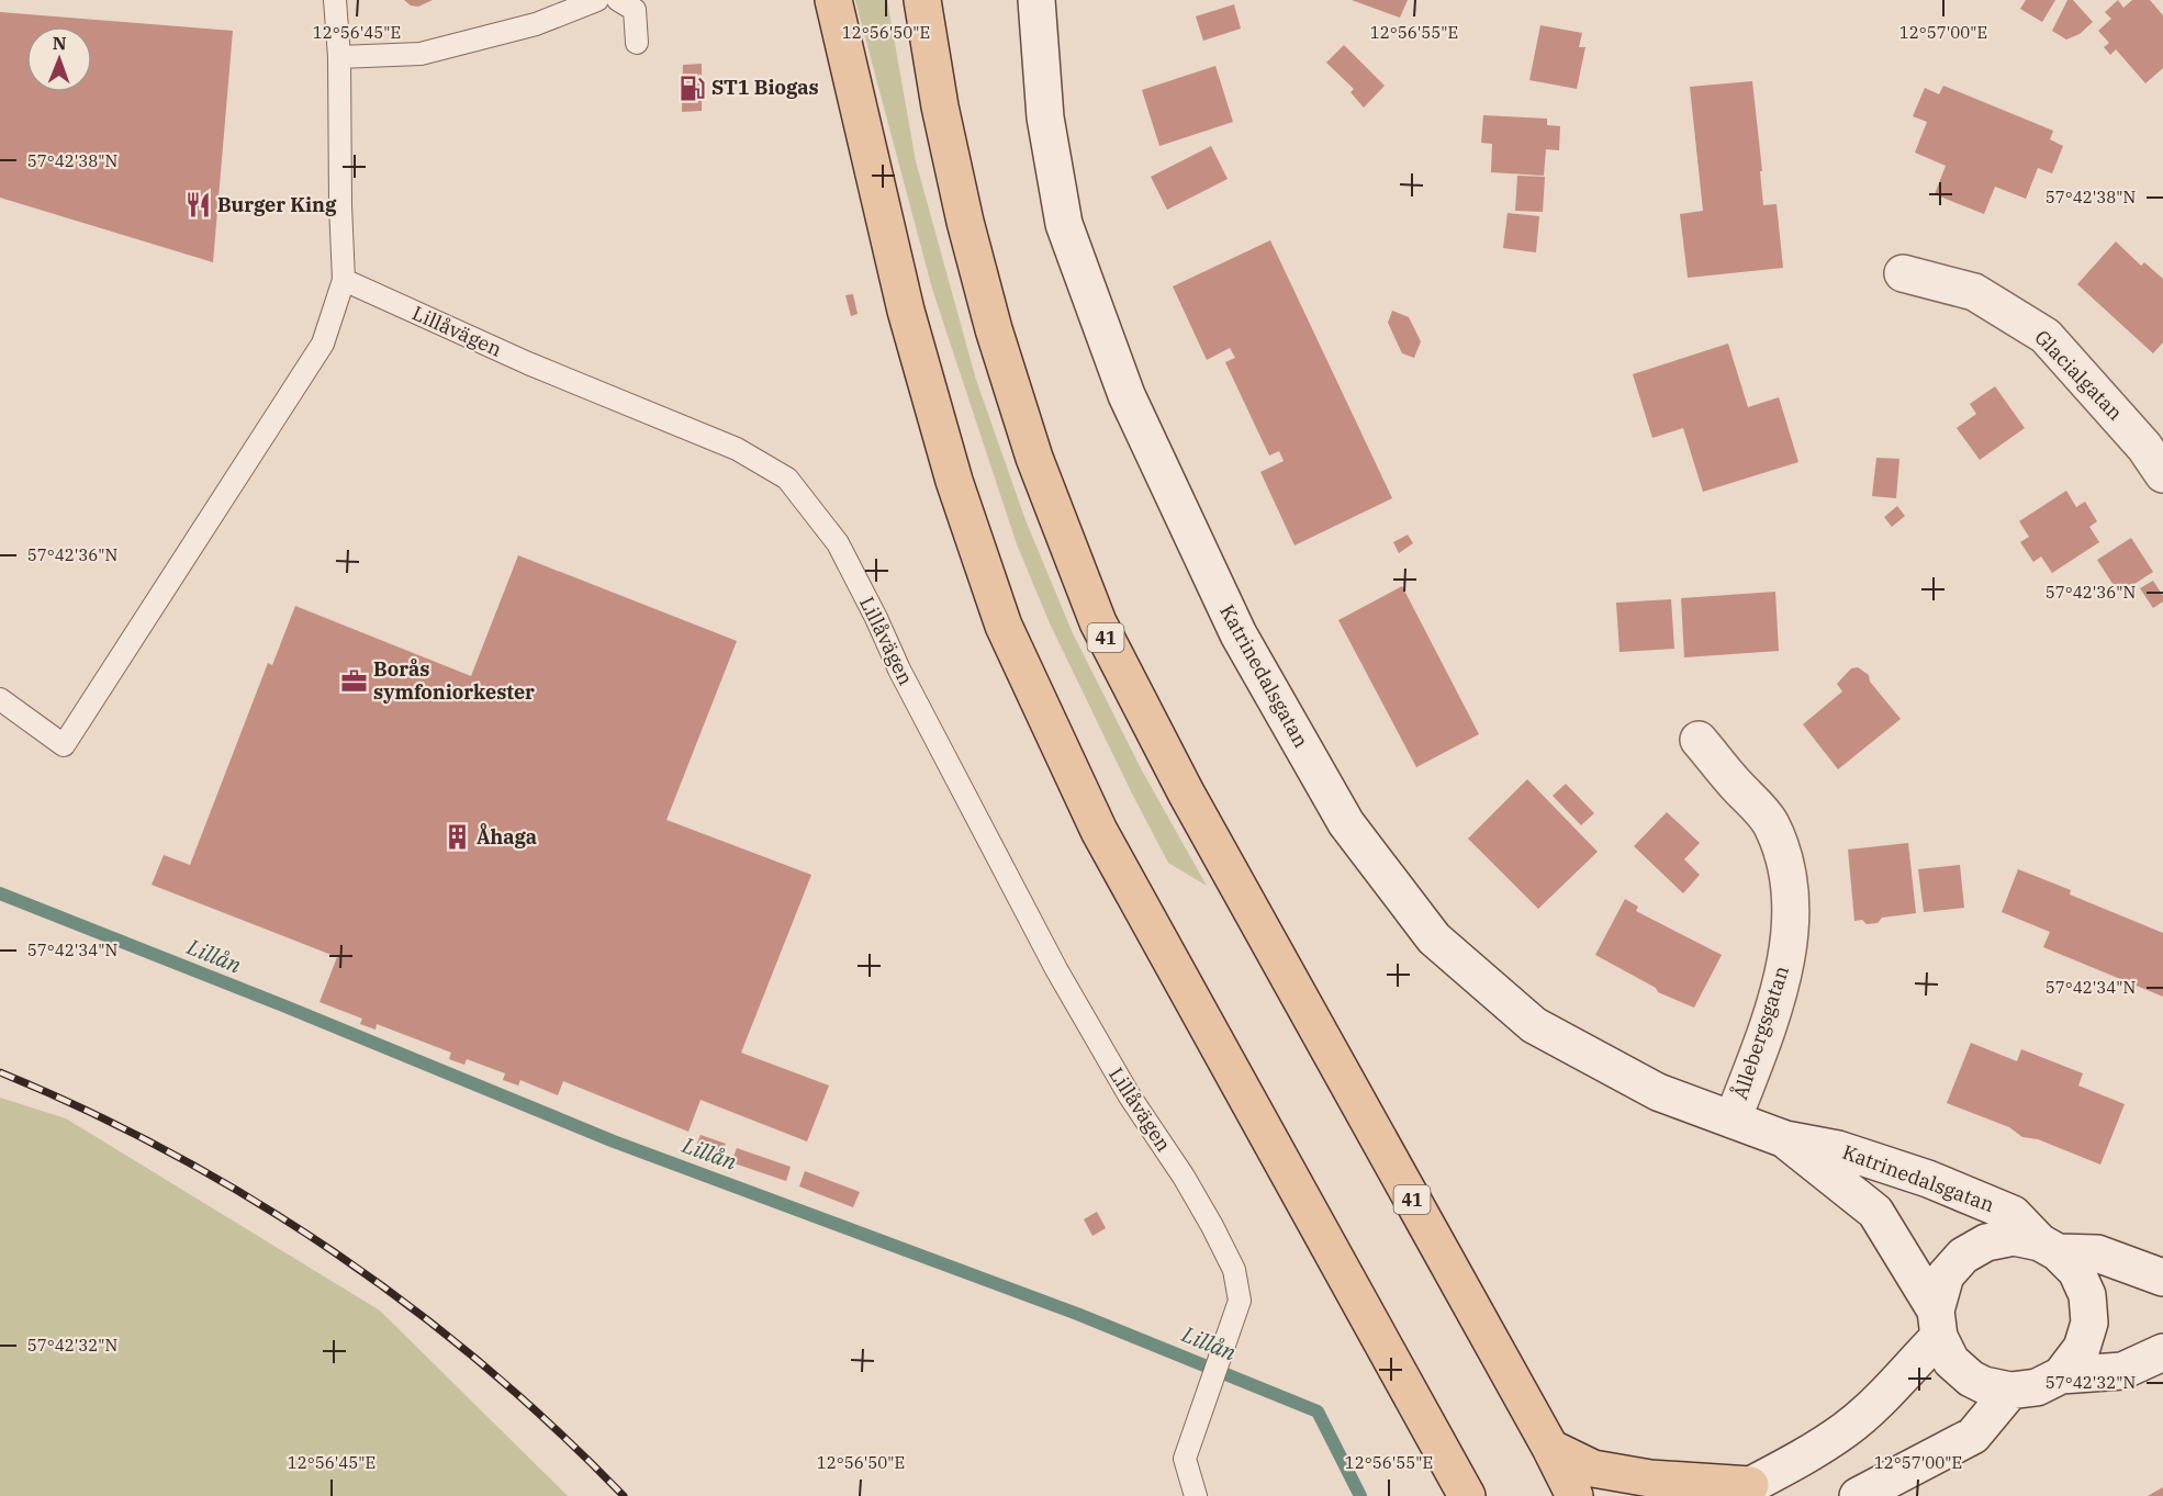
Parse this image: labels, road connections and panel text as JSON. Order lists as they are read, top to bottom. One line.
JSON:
{"streets":{"main road":["41"],"street":["Glacialgatan","Katrinedalsgatan","Ållebergsgatan"],"lane":["Lillåvägen"]},"crossings":[["Katrinedalsgatan","Ållebergsgatan"]],"water":["Lillån"],"places":{"fuel station":["ST1 Biogas"],"restaurant":["Burger King"],"office":["Borås symfoniorkester"],"building":["Åhaga"]},"north":"top","coordinates":["12°56'45\"E","12°56'50\"E","12°56'55\"E","12°57'00\"E","57°42'38\"N","57°42'36\"N","57°42'34\"N","57°42'32\"N"]}
